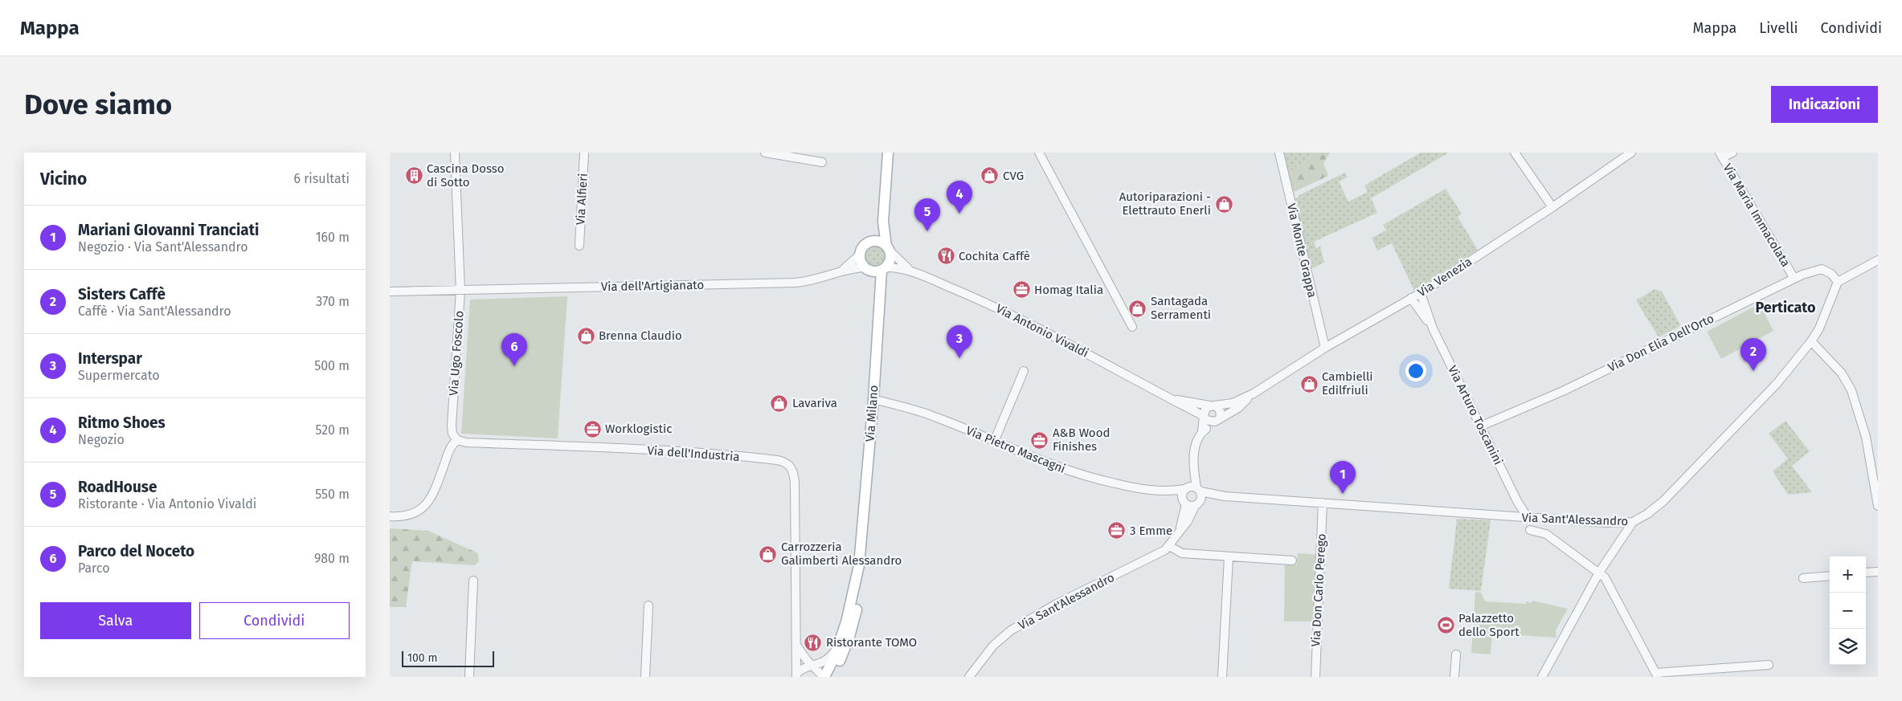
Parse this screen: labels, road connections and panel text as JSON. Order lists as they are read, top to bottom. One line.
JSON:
{"streets":{"main road":["Via Milano"],"street":["Via Alfieri","Via Maria Immacolata","Via Monte Grappa","Via Venezia","Via dell'Artigianato","Via Antonio Vivaldi","Via Don Elia Dell'Orto","Via Ugo Foscolo","Via Arturo Toscanini","Via Pietro Mascagni","Via dell'Industria","Via Sant'Alessandro","Via Don Carlo Perego"]},"crossings":[["Via Maria Immacolata","Via Don Elia Dell'Orto"],["Via Monte Grappa","Via Venezia"],["Via Venezia","Via Antonio Vivaldi"],["Via dell'Artigianato","Via Ugo Foscolo"],["Via dell'Artigianato","Via Milano"],["Via Don Elia Dell'Orto","Via Arturo Toscanini"],["Via Don Elia Dell'Orto","Via Sant'Alessandro"],["Via Ugo Foscolo","Via dell'Industria"],["Via Milano","Via Pietro Mascagni"],["Via Arturo Toscanini","Via Sant'Alessandro"],["Via Pietro Mascagni","Via Sant'Alessandro"],["Via Sant'Alessandro","Via Don Carlo Perego"]],"districts":["Perticato"],"places":{"building":["Cascina Dosso di Sotto"],"shop":["CVG","Autoriparazioni - Elettrauto Enerli","Santagada Serramenti","Brenna Claudio","Cambielli Edilfriuli","Lavariva","Carrozzeria Galimberti Alessandro"],"restaurant":["Cochita Caffè","Ristorante TOMO"],"office":["Homag Italia","Worklogistic","A&B Wood Finishes","3 Emme"],"sports":["Palazzetto dello Sport"]},"scale_bar":"100 m","page":{"header":"Mappa","nav":["Mappa","Livelli","Condividi"],"buttons":["Indicazioni",["Salva","Condividi"]],"title":"Dove siamo","heading":["Vicino","6 risultati"],"pins":["4","5","3","6","2","1"],"list":[{"mark":"1","name":"Mariani GIovanni Tranciati","note":"Negozio · Via Sant'Alessandro","value":"160 m"},{"mark":"2","name":"Sisters Caffè","note":"Caffè · Via Sant'Alessandro","value":"370 m"},{"mark":"3","name":"Interspar","note":"Supermercato","value":"500 m"},{"mark":"4","name":"Ritmo Shoes","note":"Negozio","value":"520 m"},{"mark":"5","name":"RoadHouse","note":"Ristorante · Via Antonio Vivaldi","value":"550 m"},{"mark":"6","name":"Parco del Noceto","note":"Parco","value":"980 m"}],"map_buttons":["+","−"],"scale":"100 m"}}
